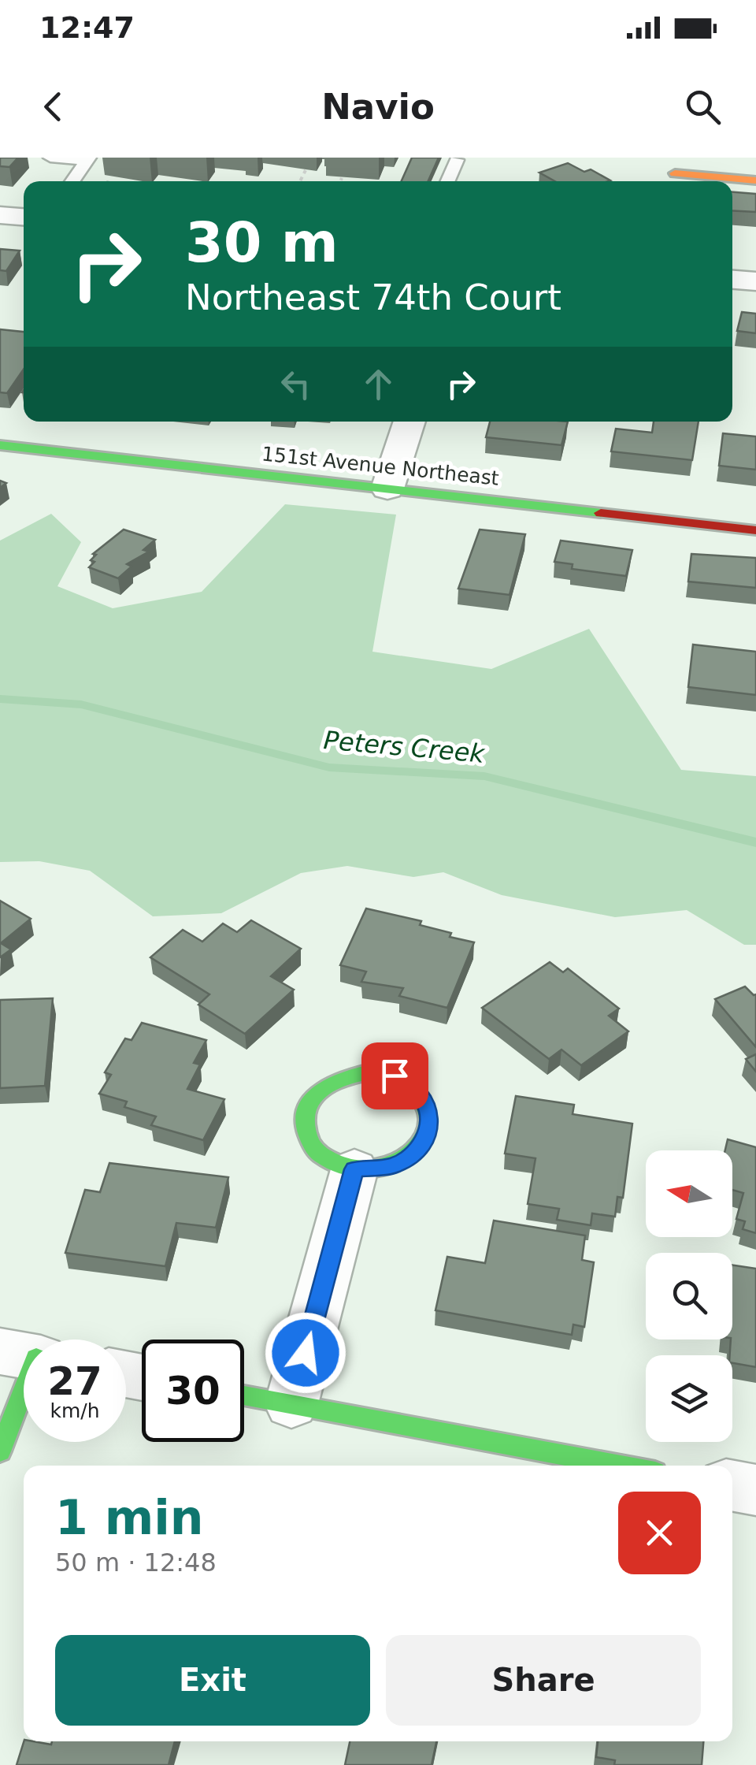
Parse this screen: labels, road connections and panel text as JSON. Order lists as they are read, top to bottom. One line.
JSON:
{"streets":{"street":["151st Avenue Northeast"]},"water":["Peters Creek"],"north":"left","page":{"status":"12:47","header":"Navio","turn":["30 m","Northeast 74th Court"],"speed":"27 km/h","limit":"30","heading":["1 min","50 m · 12:48"],"buttons":["Exit","Share"]}}
